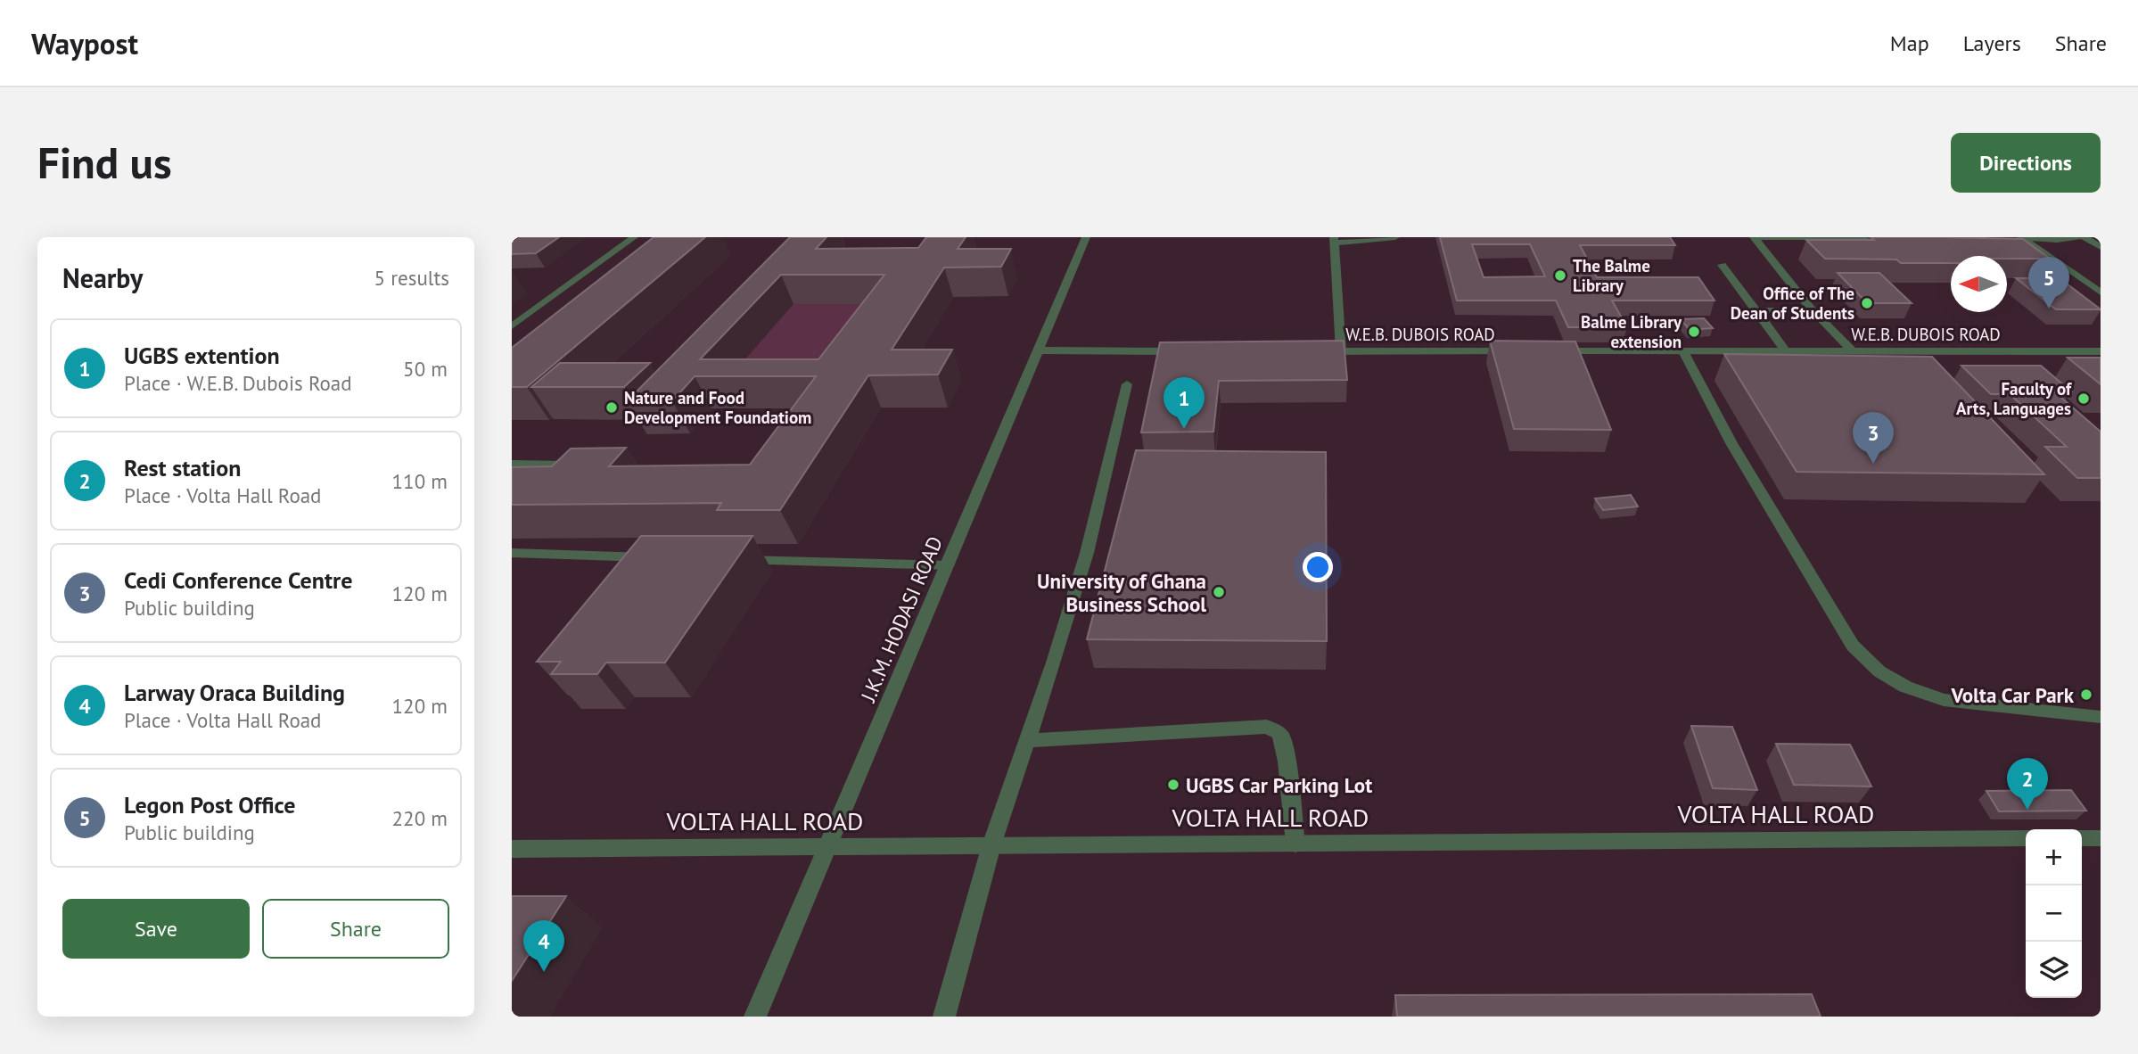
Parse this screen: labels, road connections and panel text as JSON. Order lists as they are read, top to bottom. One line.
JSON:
{"streets":{"street":["W.E.B. DUBOIS ROAD","J.K.M. HODASI ROAD","VOLTA HALL ROAD"]},"crossings":[["J.K.M. HODASI ROAD","VOLTA HALL ROAD"]],"places":["The Balme Library","Office of The Dean of Students","Balme Library extension","Faculty of Arts, Languages","Nature and Food Development Foundatiom","University of Ghana Business School","Volta Car Park","UGBS Car Parking Lot"],"north":"left","page":{"header":"Waypost","nav":["Map","Layers","Share"],"buttons":["Directions",["Save","Share"]],"title":"Find us","heading":["Nearby","5 results"],"pins":["5","1","3","2","4"],"list":[{"mark":"1","name":"UGBS extention","note":"Place · W.E.B. Dubois Road","value":"50 m"},{"mark":"2","name":"Rest station","note":"Place · Volta Hall Road","value":"110 m"},{"mark":"3","name":"Cedi Conference Centre","note":"Public building","value":"120 m"},{"mark":"4","name":"Larway Oraca Building","note":"Place · Volta Hall Road","value":"120 m"},{"mark":"5","name":"Legon Post Office","note":"Public building","value":"220 m"}],"map_buttons":["+","−"]}}
